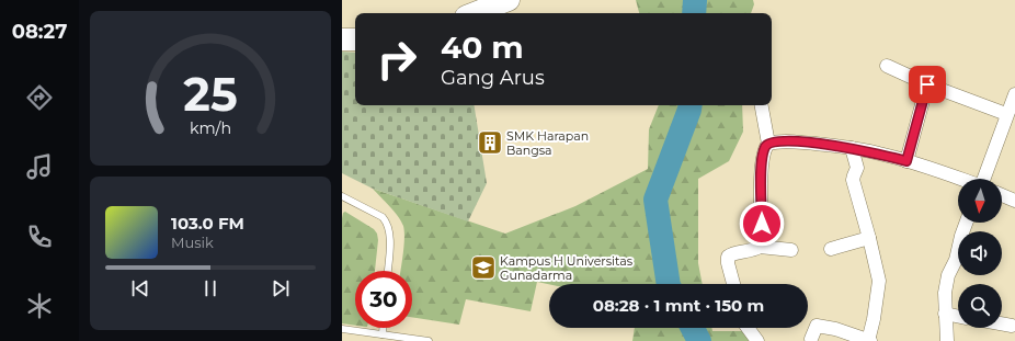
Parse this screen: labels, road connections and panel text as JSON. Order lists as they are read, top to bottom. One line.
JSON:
{"places":{"building":["SMK Harapan Bangsa"],"school or university":["Kampus H Universitas Gunadarma"]},"north":"bottom","page":{"tabs":"08:27","turn":["40 m","Gang Arus"],"song":["103.0 FM","Musik"],"limit":"30","trip":"08:28 · 1 mnt · 150 m","gauge":["25","km/h"]}}
